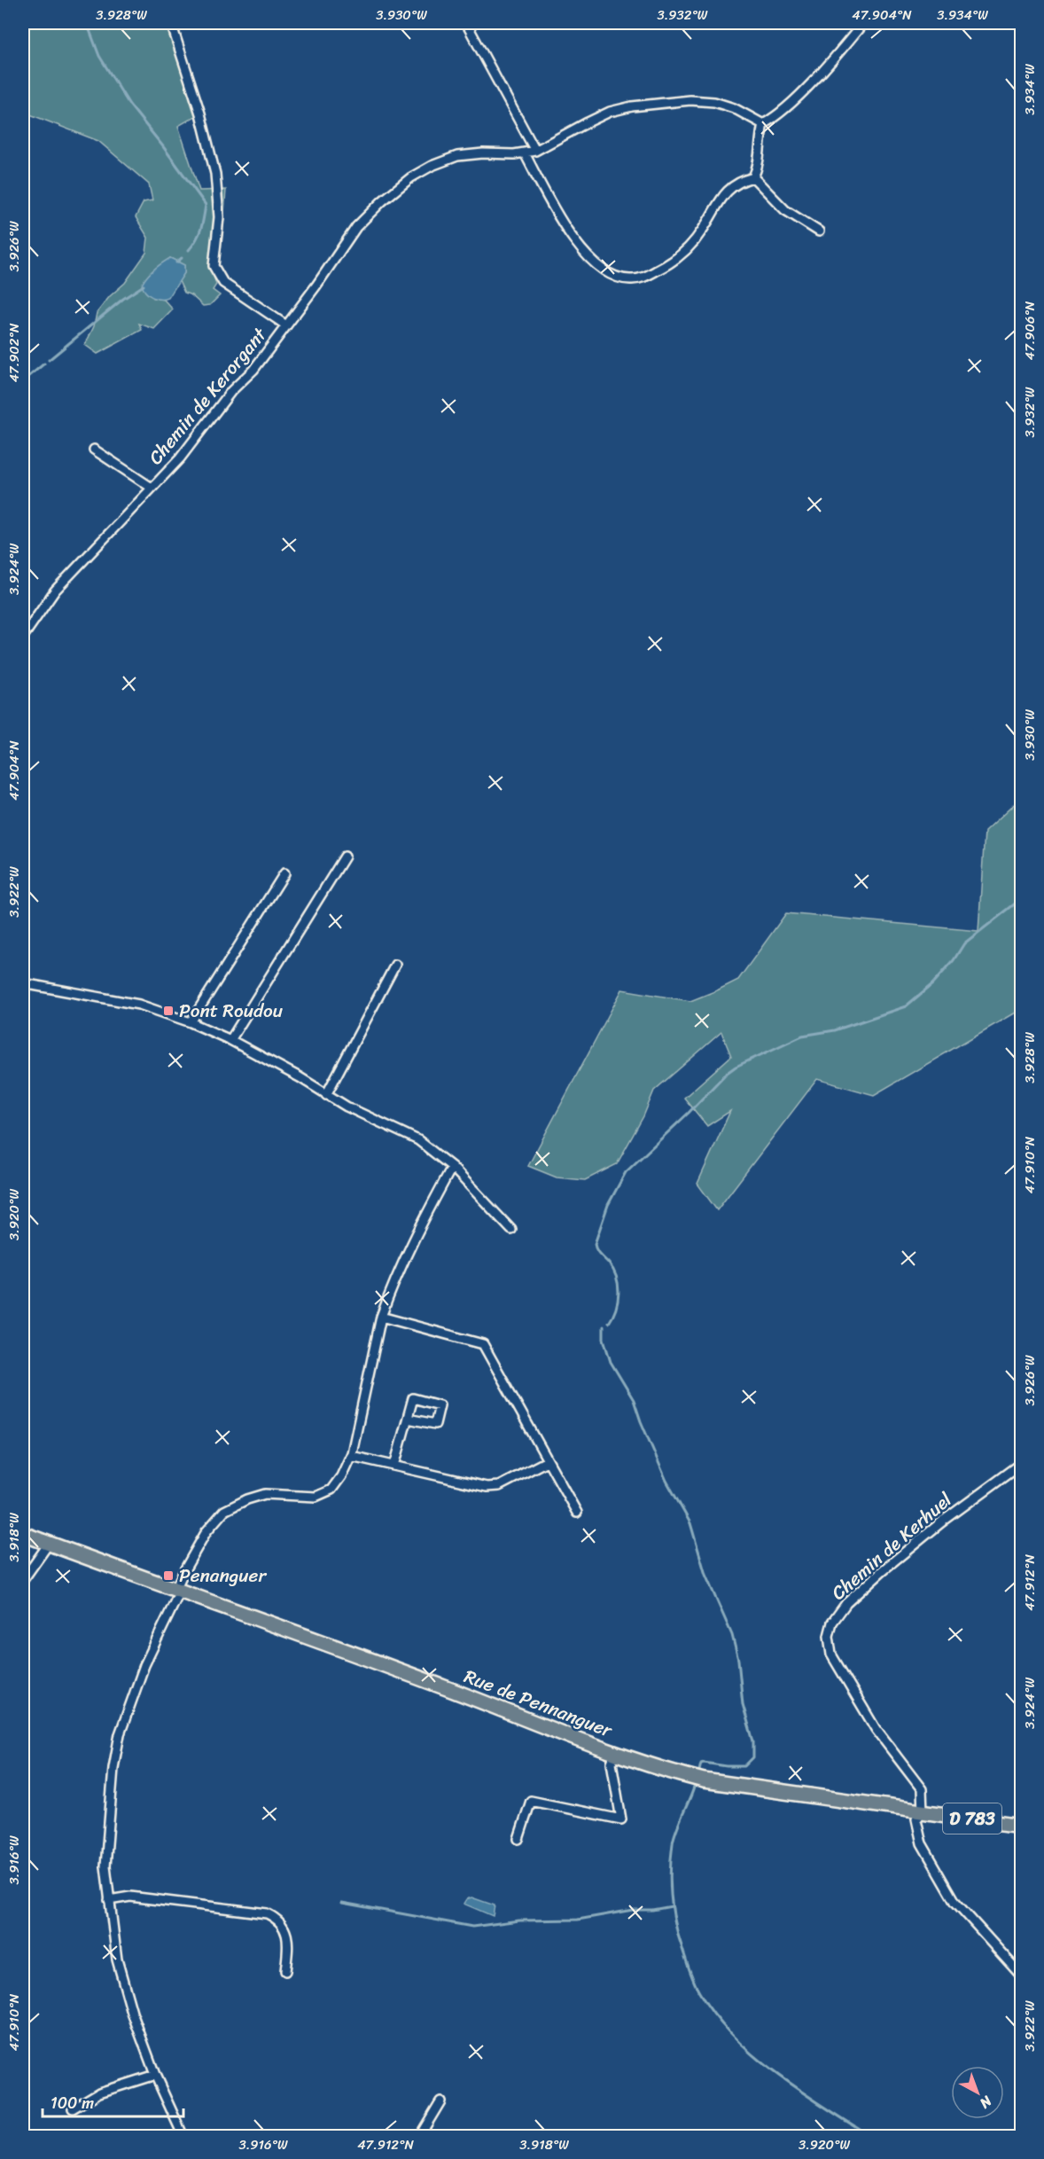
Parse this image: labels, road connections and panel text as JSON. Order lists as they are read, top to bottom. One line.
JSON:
{"streets":{"main road":["Rue de Pennanguer","D 783"],"street":["Chemin de Kerorgant","Chemin de Kerhuel"]},"crossings":[["Chemin de Kerhuel","D 783"],["Rue de Pennanguer","D 783"]],"places":{"transit":["Pont Roudou","Penanguer"]},"scale_bar":"100 m","north":"bottom right","coordinates":["3.928°W","3.930°W","3.932°W","47.904°N","3.934°W","3.926°W","47.906°N","47.902°N","3.924°W","3.922°W","47.910°N","3.920°W","3.918°W","47.912°N","3.916°W"]}
